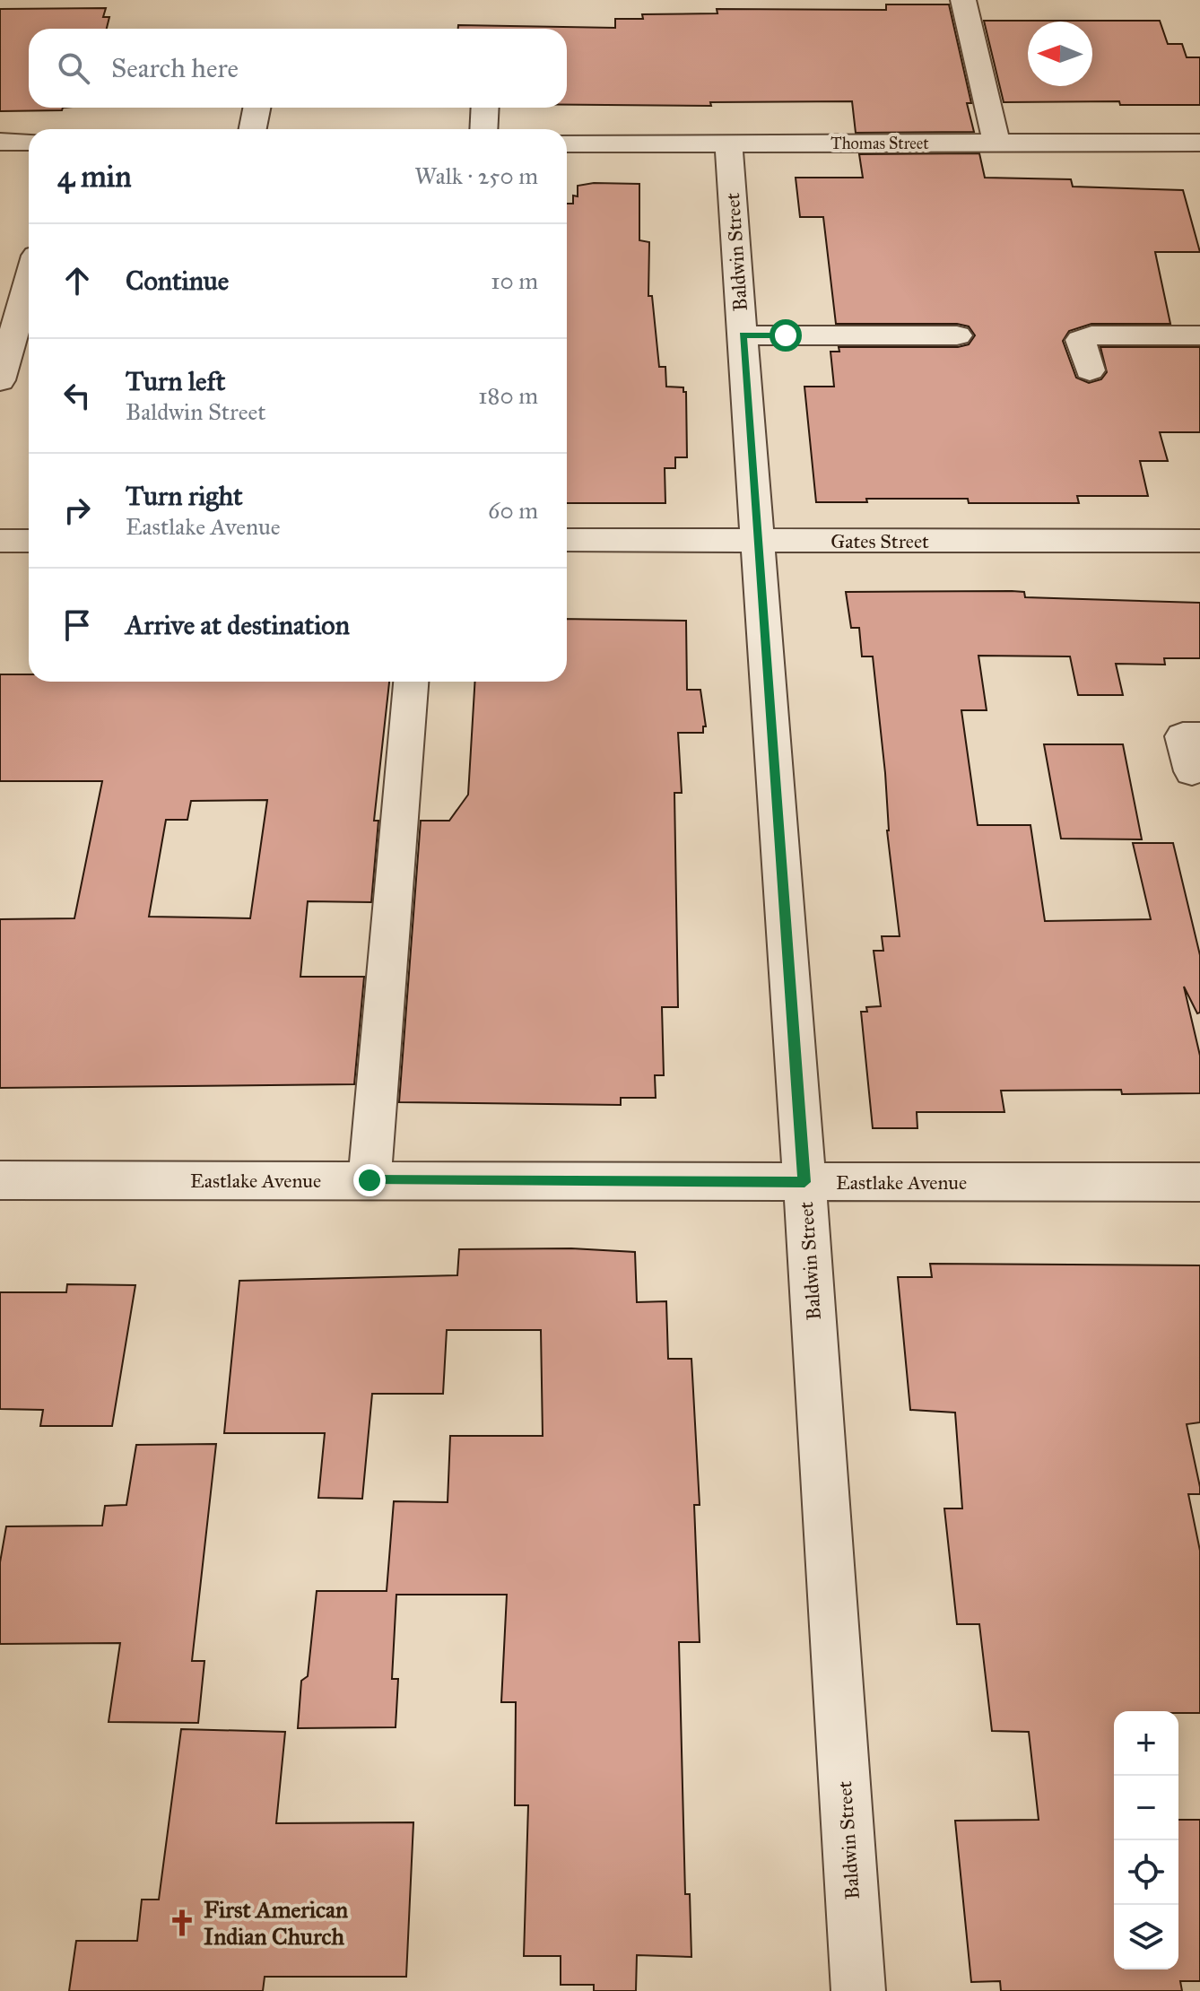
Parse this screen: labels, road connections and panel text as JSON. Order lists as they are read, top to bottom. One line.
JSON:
{"streets":{"street":["Thomas Street","Baldwin Street","Gates Street","Eastlake Avenue"]},"crossings":[["Thomas Street","Baldwin Street"],["Baldwin Street","Gates Street"],["Baldwin Street","Eastlake Avenue"]],"places":{"church":["First American Indian Church"]},"north":"left","page":{"search":"Search here","heading":["4 min","Walk · 250 m"],"list":[["Continue","10 m"],["Turn left","Baldwin Street","180 m"],["Turn right","Eastlake Avenue","60 m"],"Arrive at destination"],"map_buttons":["+","−"]}}
